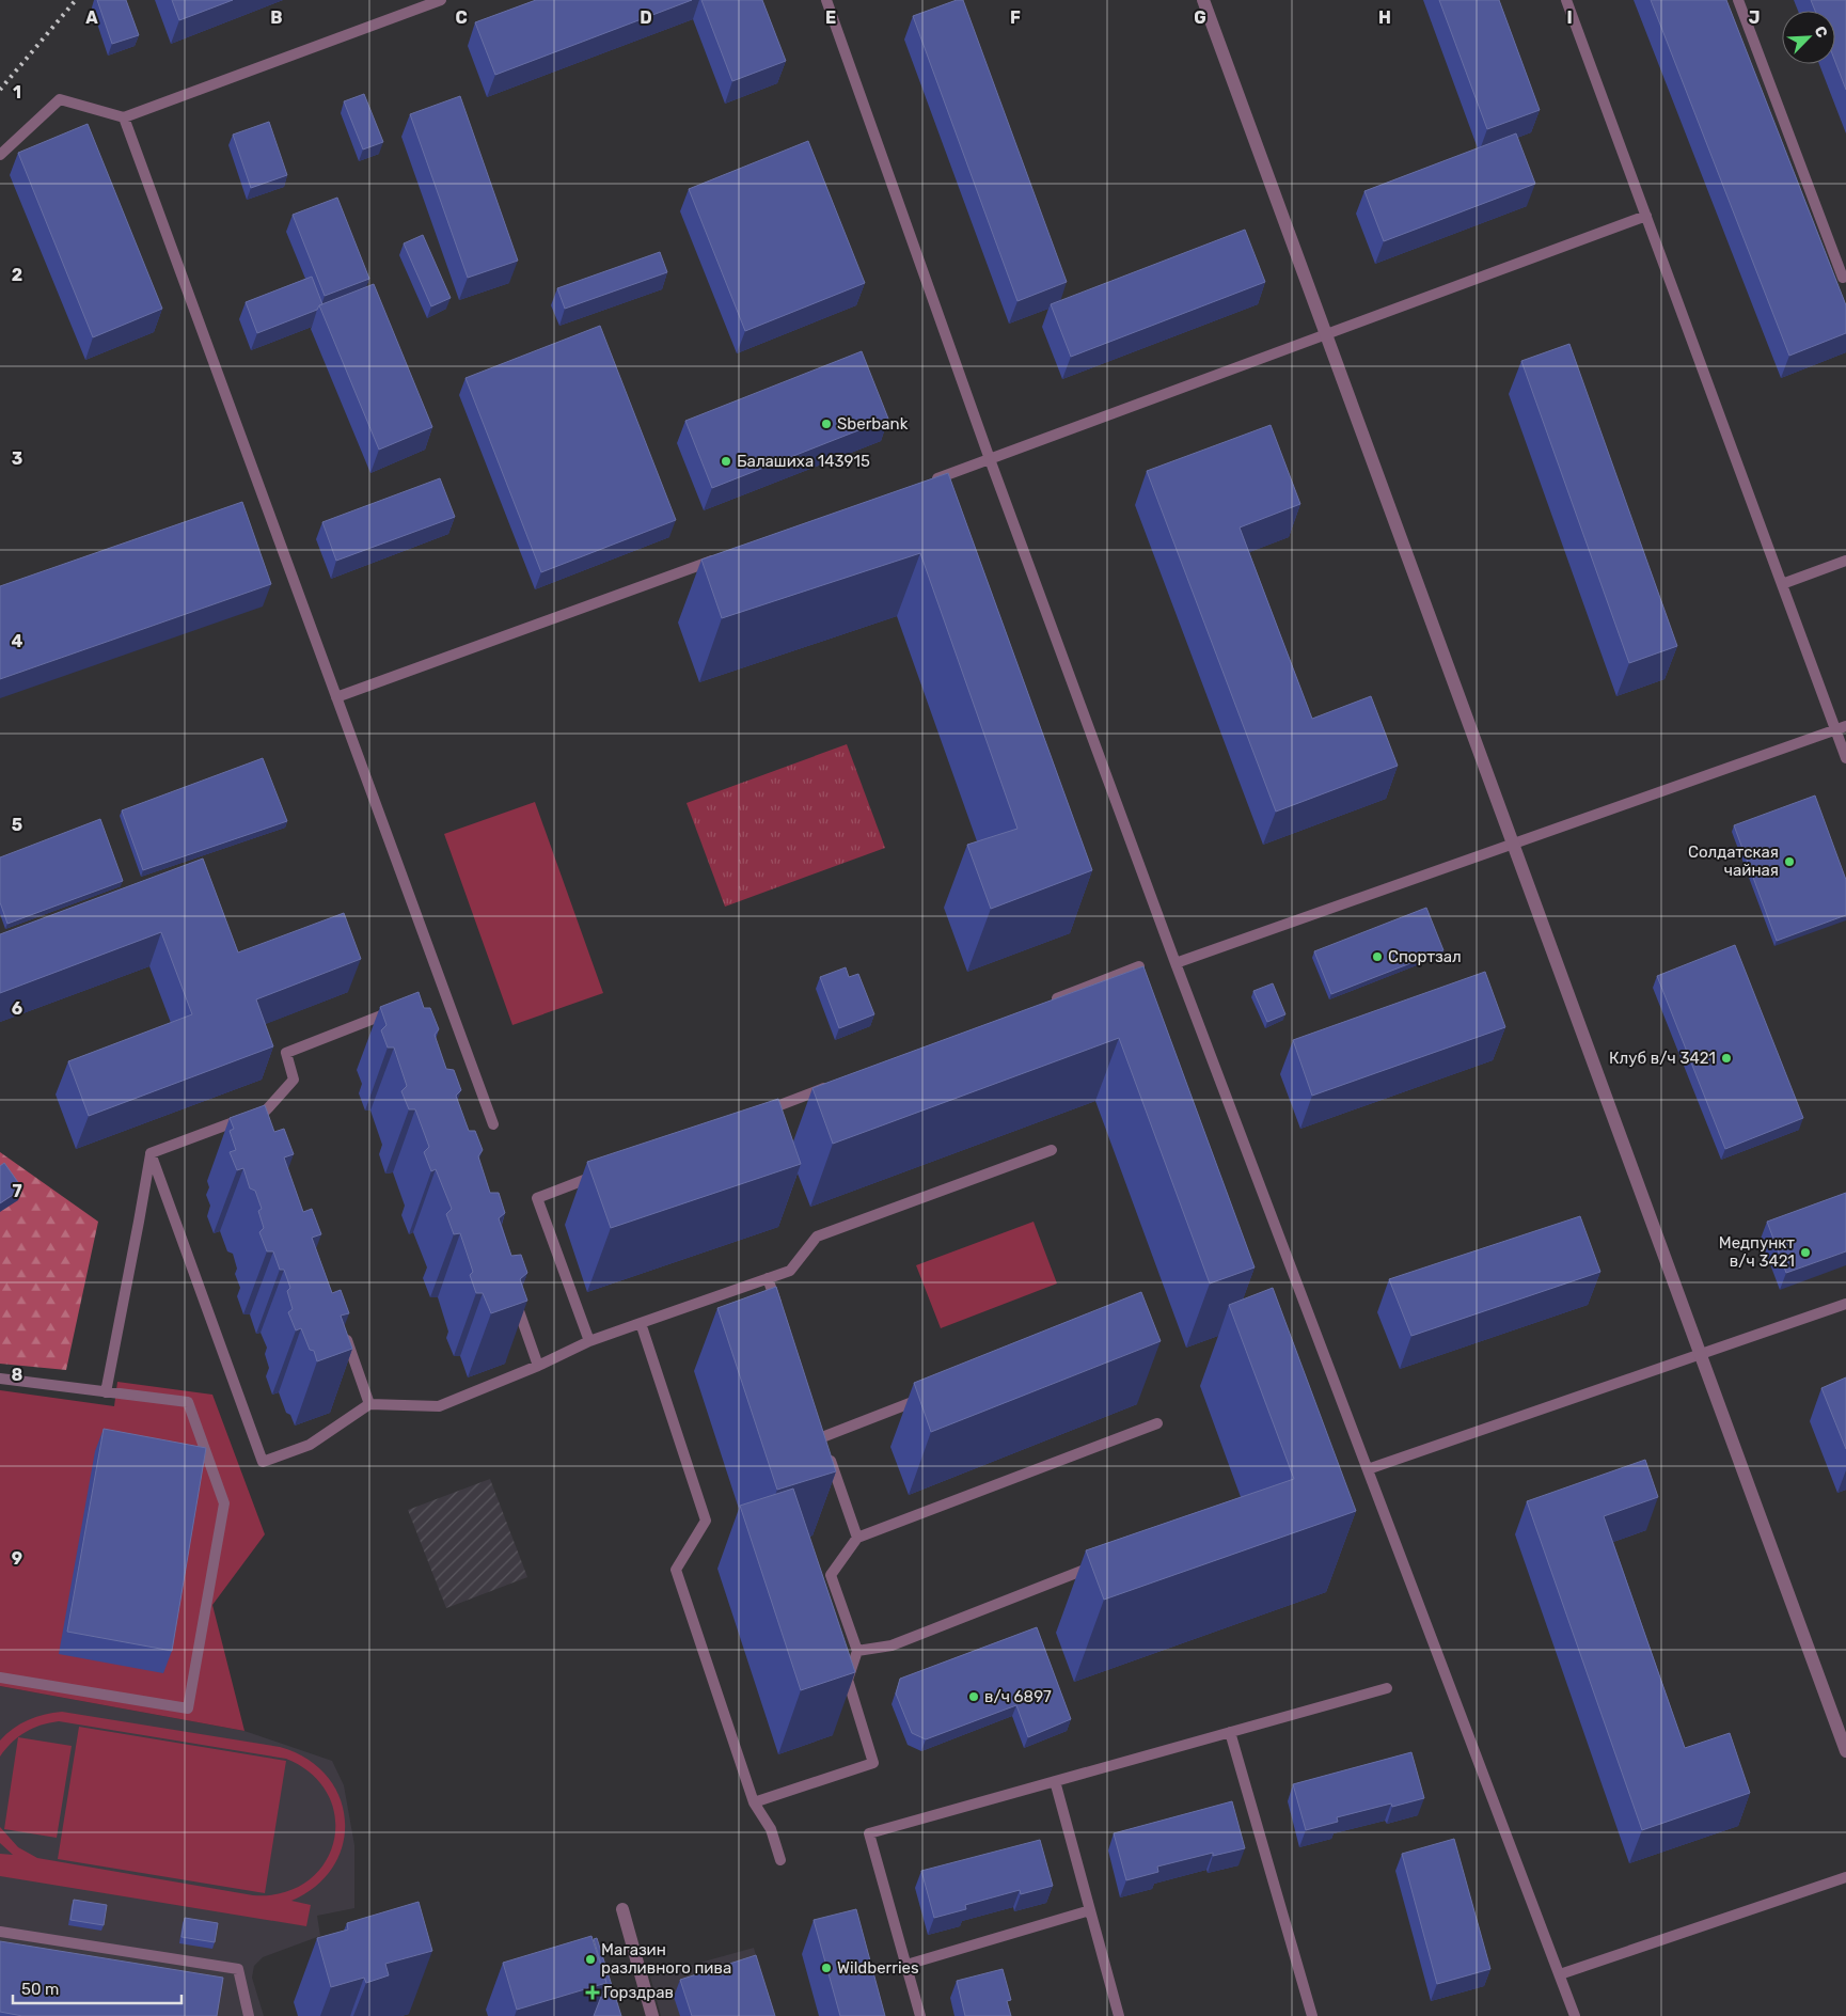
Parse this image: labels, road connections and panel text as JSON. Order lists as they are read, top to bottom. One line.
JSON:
{"places":{"other":["Sberbank","Балашиха 143915","Солдатская чайная","Спортзал","Клуб в/ч 3421","Медпункт в/ч 3421","в/ч 6897","Магазин разливного пива","Wildberries"],"health":["Горздрав"]},"scale_bar":"50 m","north":"top right","grid":{"columns":["A","B","C","D","E","F","G","H","I","J"],"rows":["1","2","3","4","5","6","7","8","9"]}}
